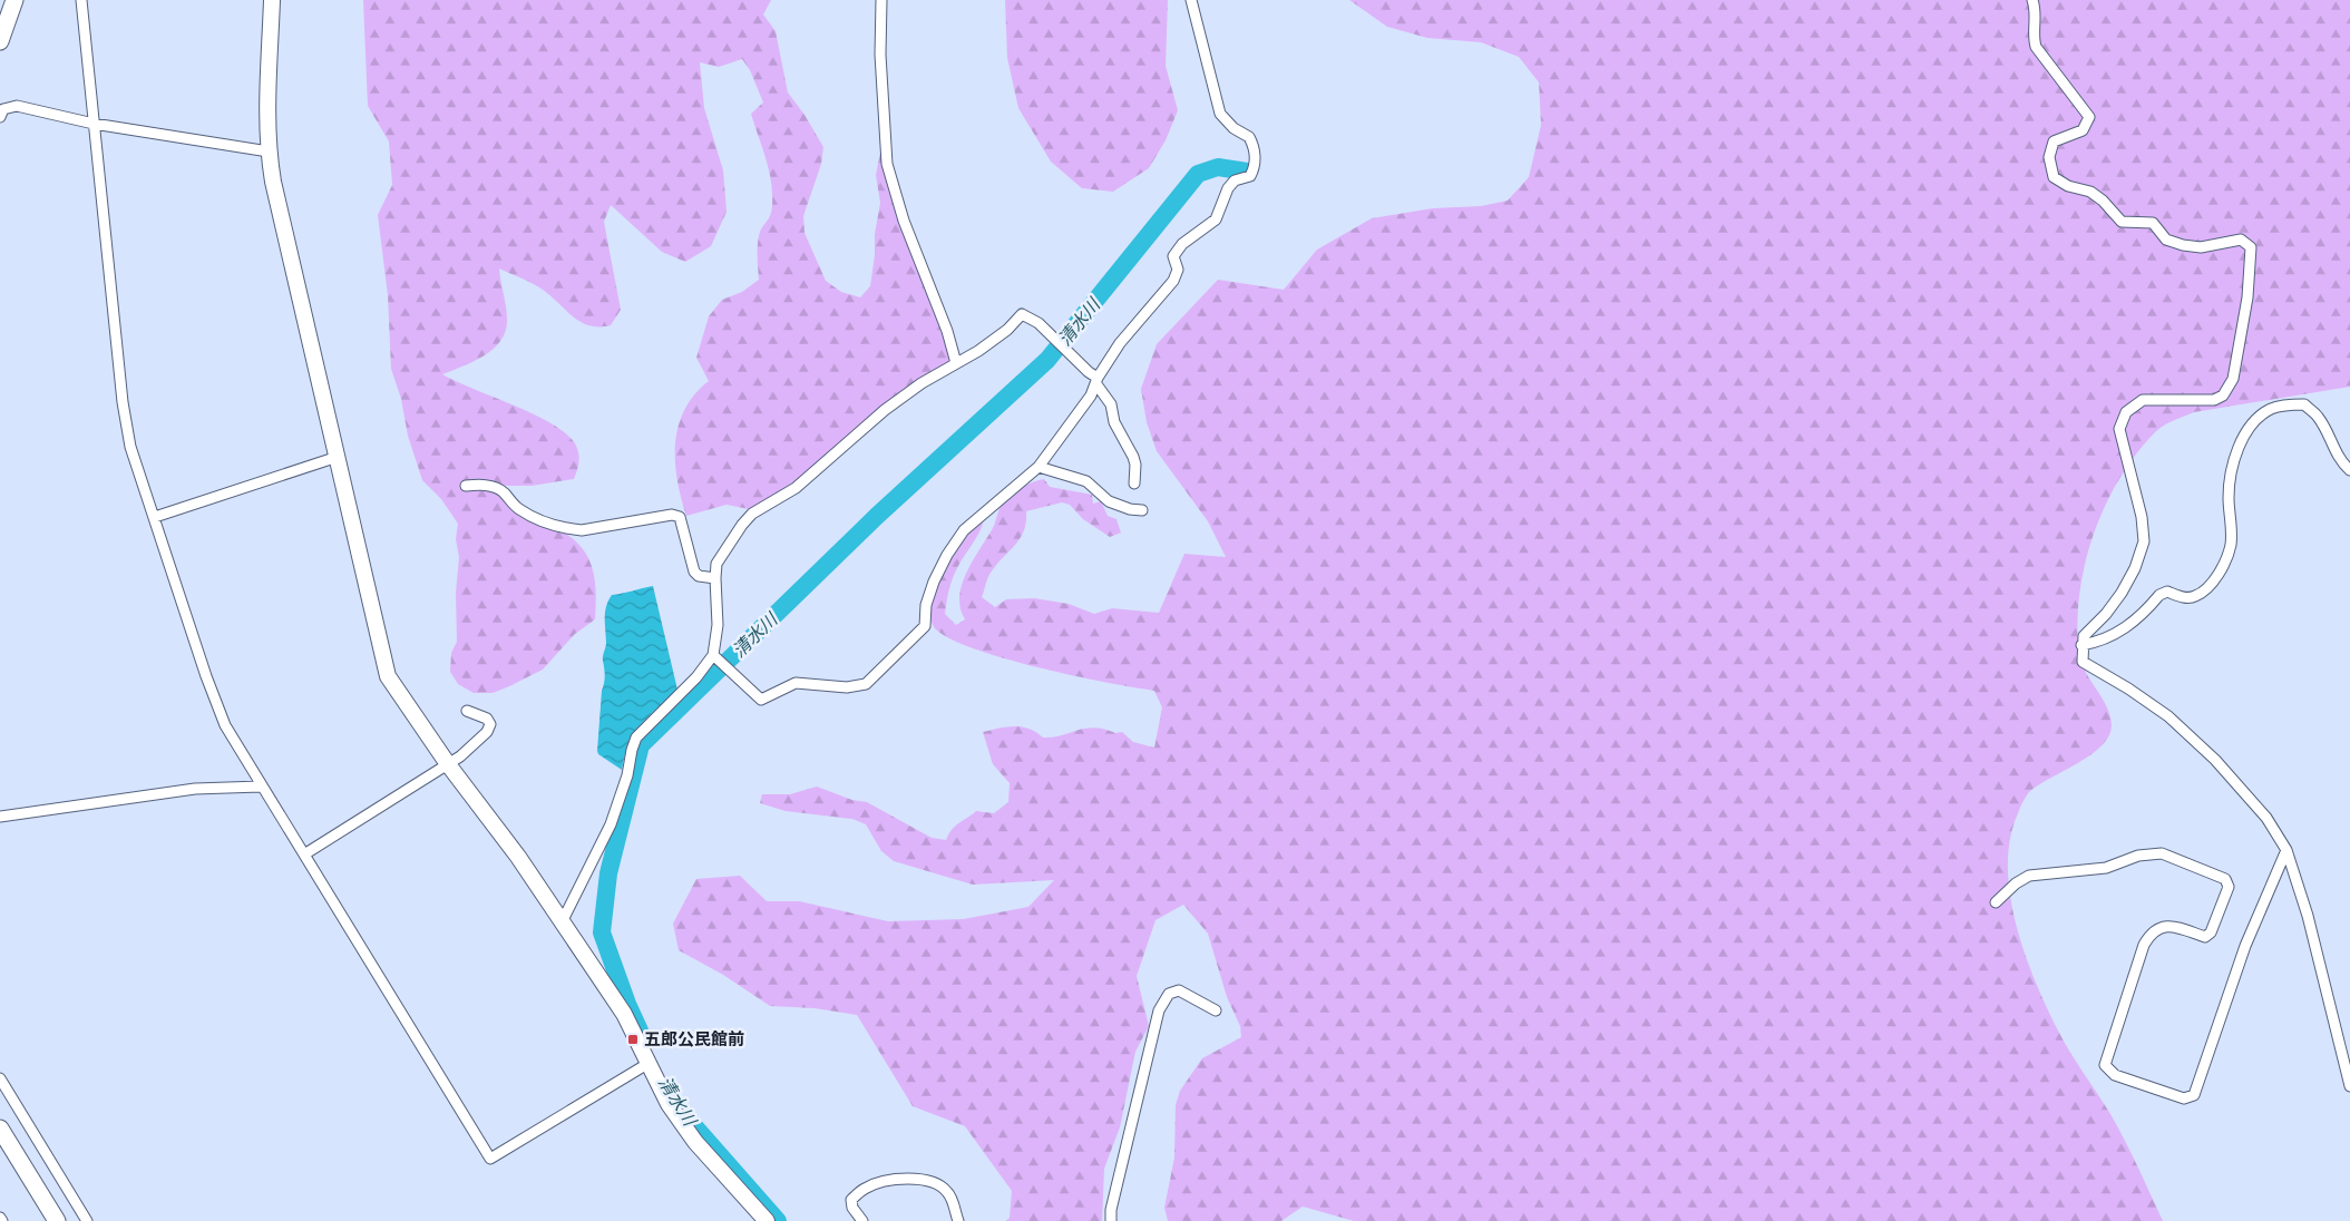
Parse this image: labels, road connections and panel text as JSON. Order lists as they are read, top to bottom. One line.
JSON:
{"water":["清水川"],"places":{"transit":["五郎公民館前"]}}
